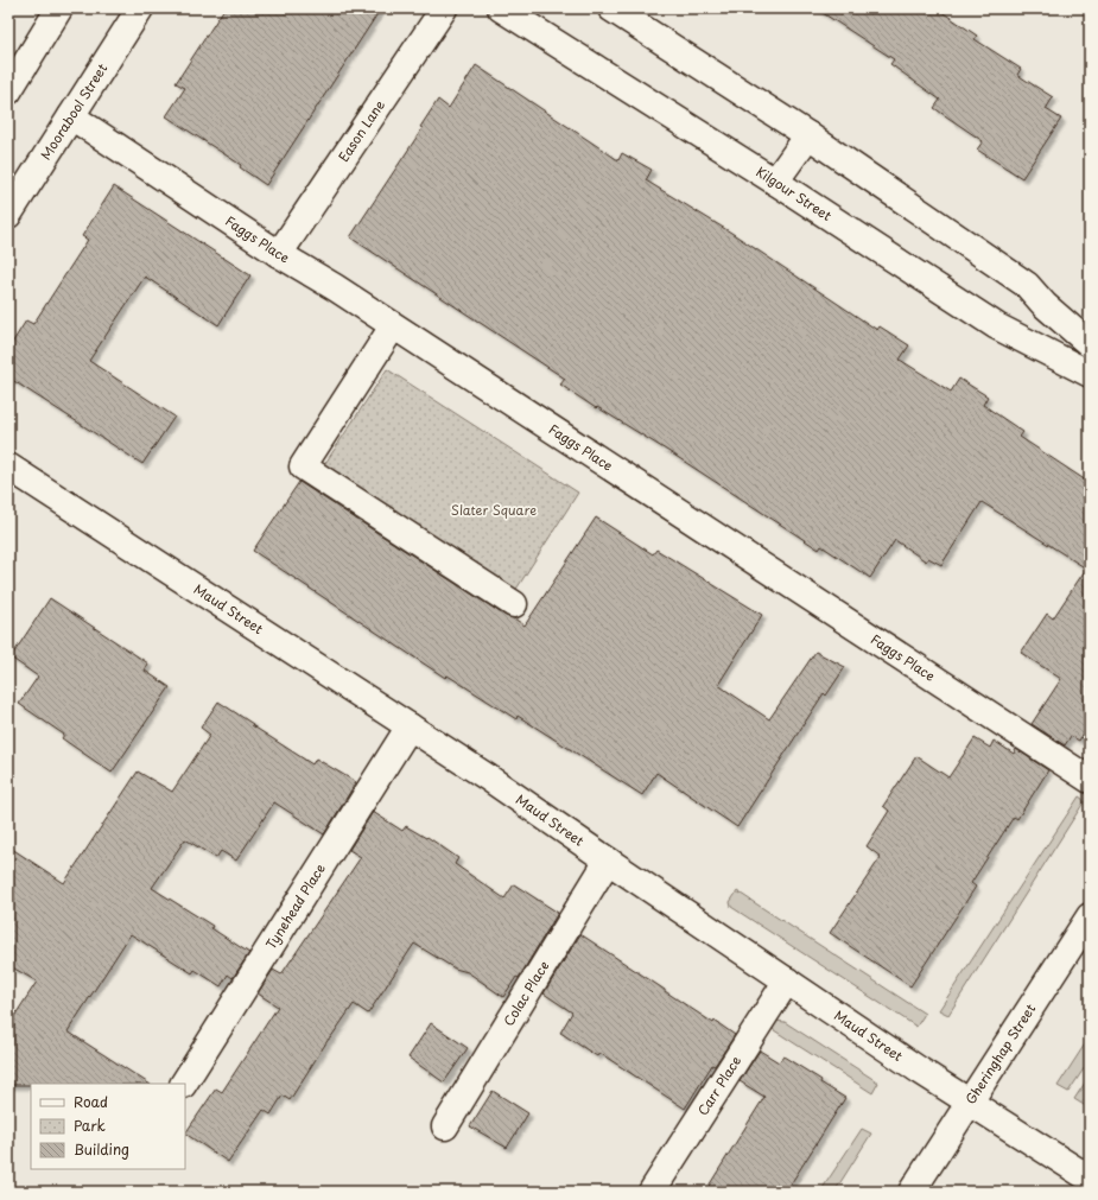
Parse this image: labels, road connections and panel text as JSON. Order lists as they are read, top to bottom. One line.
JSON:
{"streets":{"street":["Moorabool Street","Eason Lane","Kilgour Street","Faggs Place","Maud Street","Tynehead Place","Colac Place","Gheringhap Street","Carr Place"]},"crossings":[["Moorabool Street","Faggs Place"],["Eason Lane","Faggs Place"],["Maud Street","Tynehead Place"],["Maud Street","Colac Place"],["Maud Street","Gheringhap Street"],["Maud Street","Carr Place"]],"parks":["Slater Square"],"legend":["Road","Park","Building"]}
